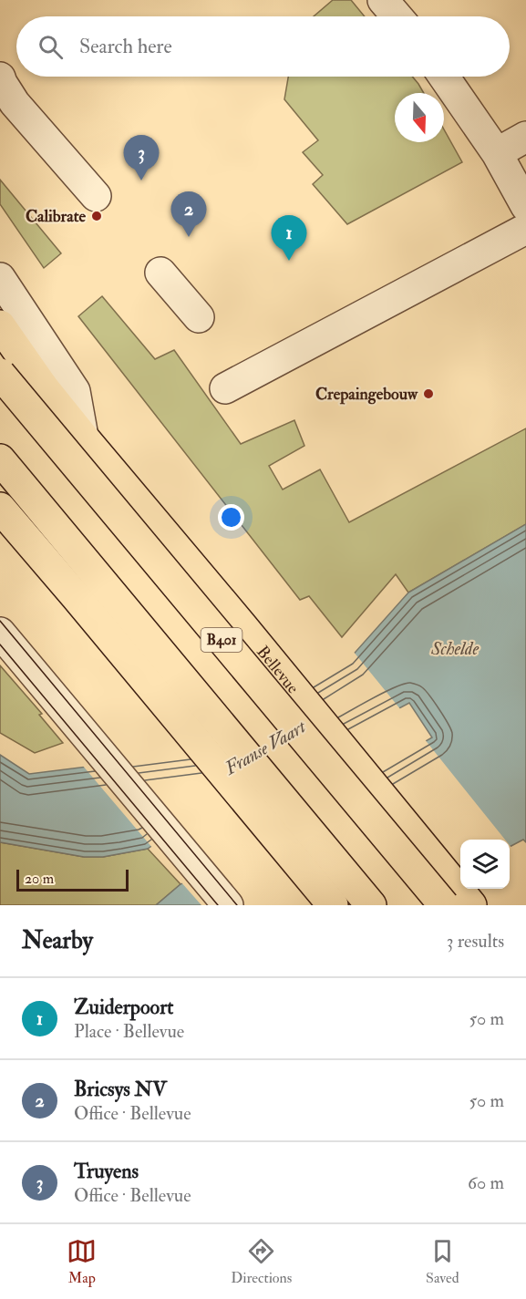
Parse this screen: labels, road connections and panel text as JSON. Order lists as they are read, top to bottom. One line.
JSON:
{"streets":{"main road":["B401","Bellevue"]},"water":["Schelde","Franse Vaart"],"places":["Calibrate","Crepaingebouw"],"scale_bar":"20 m","north":"bottom","page":{"search":"Search here","pins":["3","2","1"],"scale":"20 m","heading":["Nearby","3 results"],"list":[{"mark":"1","name":"Zuiderpoort","note":"Place · Bellevue","value":"50 m"},{"mark":"2","name":"Bricsys NV","note":"Office · Bellevue","value":"50 m"},{"mark":"3","name":"Truyens","note":"Office · Bellevue","value":"60 m"}],"nav":["Map","Directions","Saved"]}}
